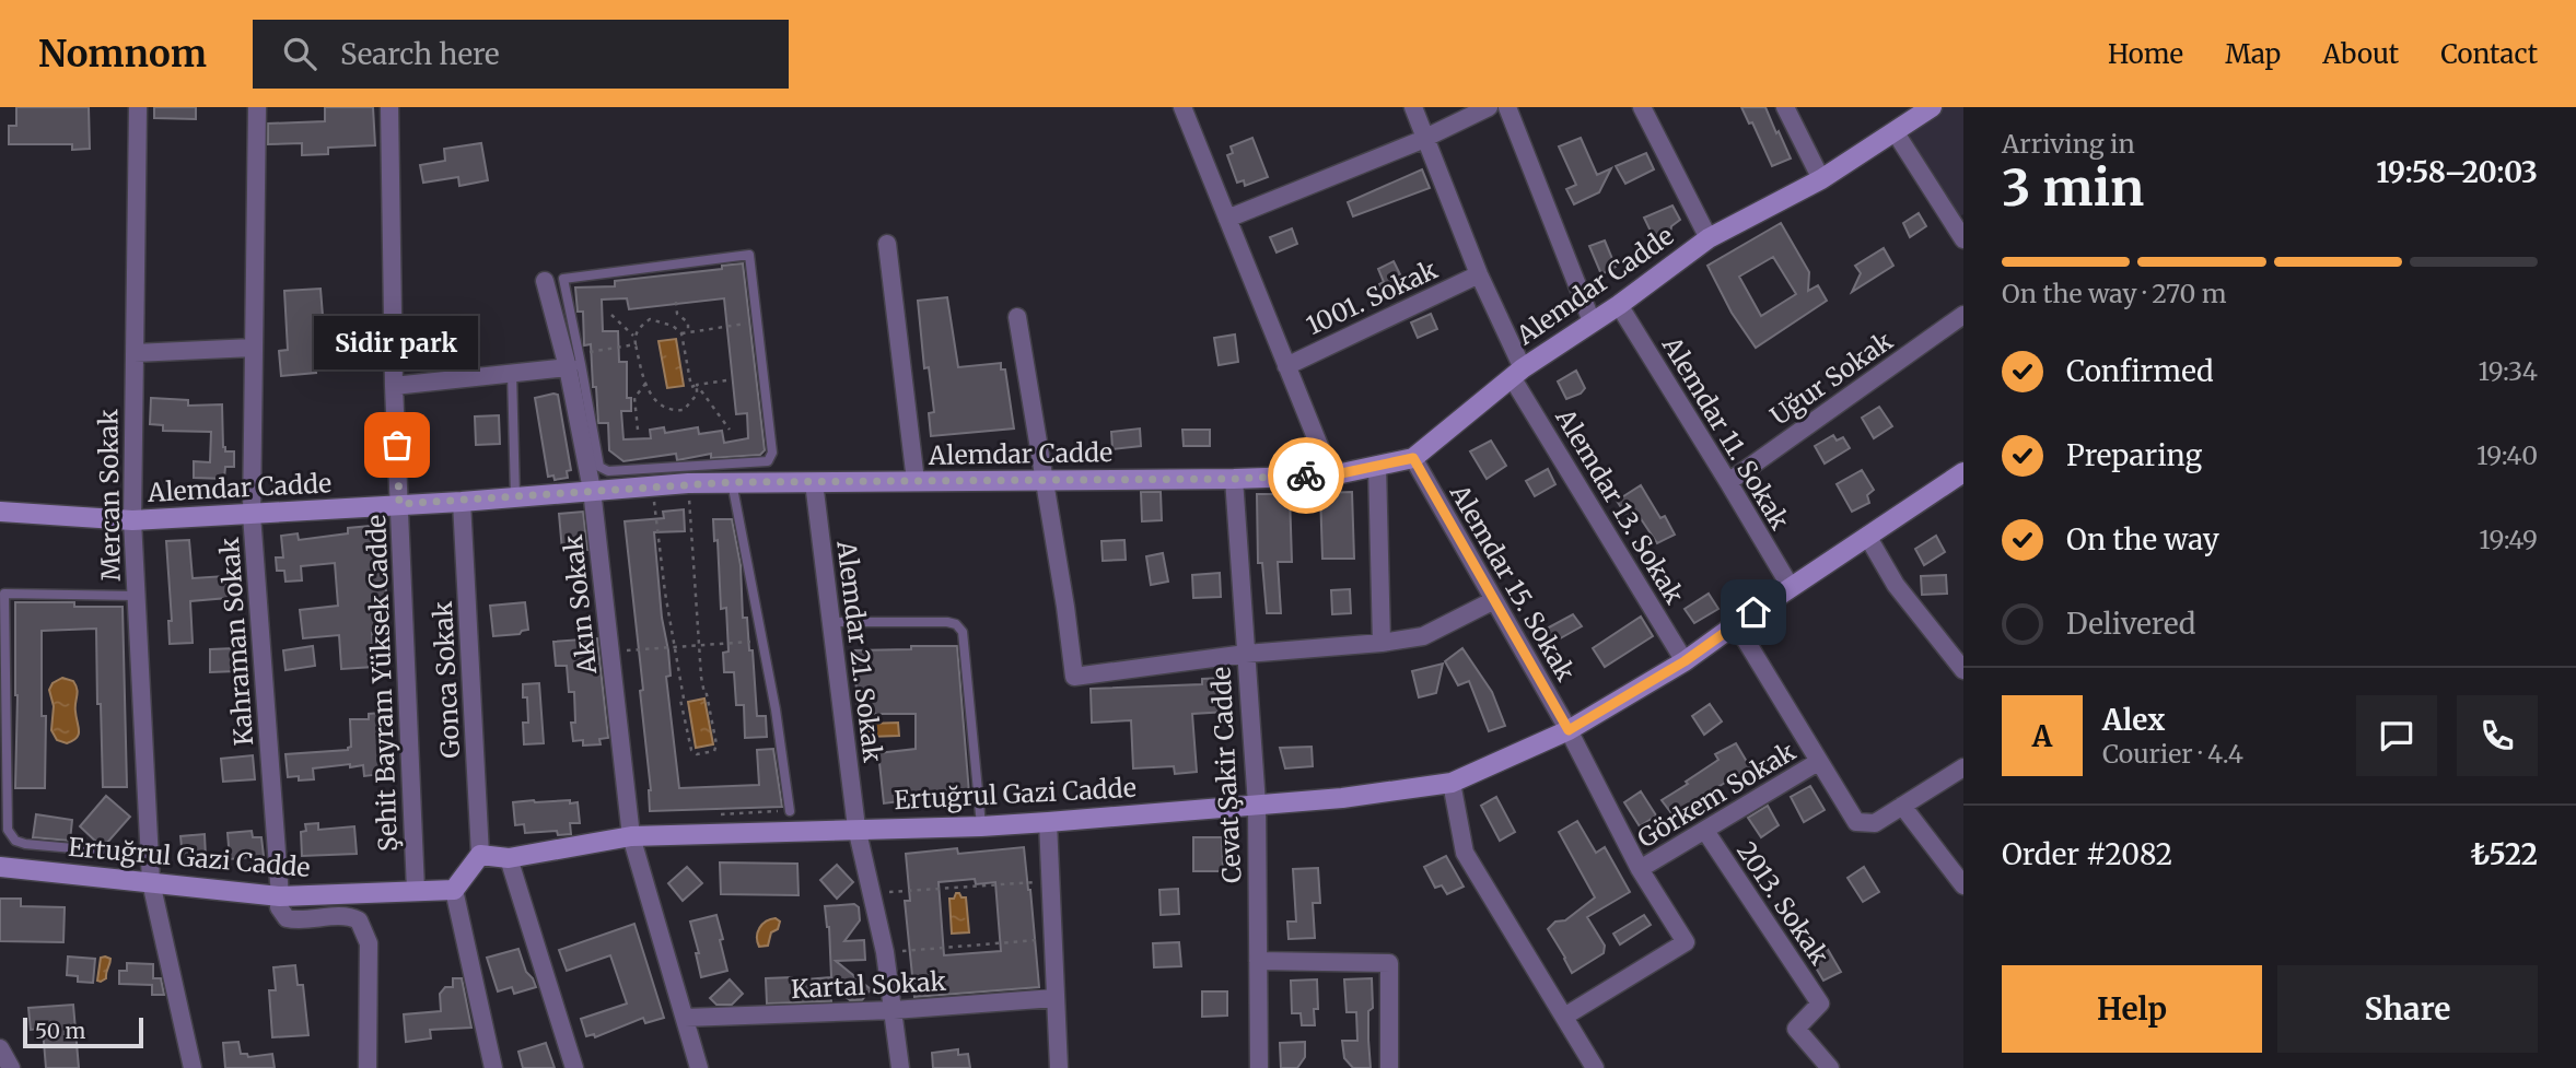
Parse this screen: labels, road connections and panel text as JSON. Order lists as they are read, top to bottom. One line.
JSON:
{"streets":{"street":["Alemdar Cadde","1001. Sokak","Uğur Sokak","Alemdar 11. Sokak","Mercan Sokak","Alemdar 13. Sokak","Alemdar 15. Sokak","Akın Sokak","Kahraman Sokak","Alemdar 21. Sokak","Gonca Sokak","Şehit Bayram Yüksek Cadde","Cevat Şakir Cadde","Ertuğrul Gazi Cadde","Görkem Sokak","2013. Sokak","Kartal Sokak"]},"crossings":[["Alemdar Cadde","Alemdar 11. Sokak"],["Alemdar Cadde","Mercan Sokak"],["Alemdar Cadde","Alemdar 13. Sokak"],["Alemdar Cadde","Alemdar 15. Sokak"],["Alemdar Cadde","Akın Sokak"],["Alemdar Cadde","Kahraman Sokak"],["Alemdar Cadde","Alemdar 21. Sokak"],["Alemdar Cadde","Gonca Sokak"],["Alemdar Cadde","Şehit Bayram Yüksek Cadde"],["Alemdar Cadde","Cevat Şakir Cadde"],["1001. Sokak","Alemdar 13. Sokak"],["Uğur Sokak","Alemdar 11. Sokak"],["Alemdar 11. Sokak","Ertuğrul Gazi Cadde"],["Mercan Sokak","Ertuğrul Gazi Cadde"],["Alemdar 13. Sokak","Ertuğrul Gazi Cadde"],["Alemdar 15. Sokak","Ertuğrul Gazi Cadde"],["Alemdar 15. Sokak","Görkem Sokak"],["Akın Sokak","Ertuğrul Gazi Cadde"],["Akın Sokak","Kartal Sokak"],["Kahraman Sokak","Ertuğrul Gazi Cadde"],["Alemdar 21. Sokak","Ertuğrul Gazi Cadde"],["Alemdar 21. Sokak","Kartal Sokak"],["Gonca Sokak","Ertuğrul Gazi Cadde"],["Şehit Bayram Yüksek Cadde","Ertuğrul Gazi Cadde"],["Cevat Şakir Cadde","Ertuğrul Gazi Cadde"],["Görkem Sokak","2013. Sokak"]],"places":["Sidir park"],"scale_bar":"50 m","page":{"header":"Nomnom","search":"Search here","nav":["Home","Map","About","Contact"],"heading":["3 min","Arriving in","19:58–20:03"],"panel":["Alex","Courier · 4.4","Order #2082","₺522"],"bar":"On the way · 270 m","bubble":"Sidir park","list":[["Confirmed","19:34"],["Preparing","19:40"],["On the way","19:49"],"Delivered"],"round":"A","buttons":["Help","Share"],"scale":"50 m"}}
